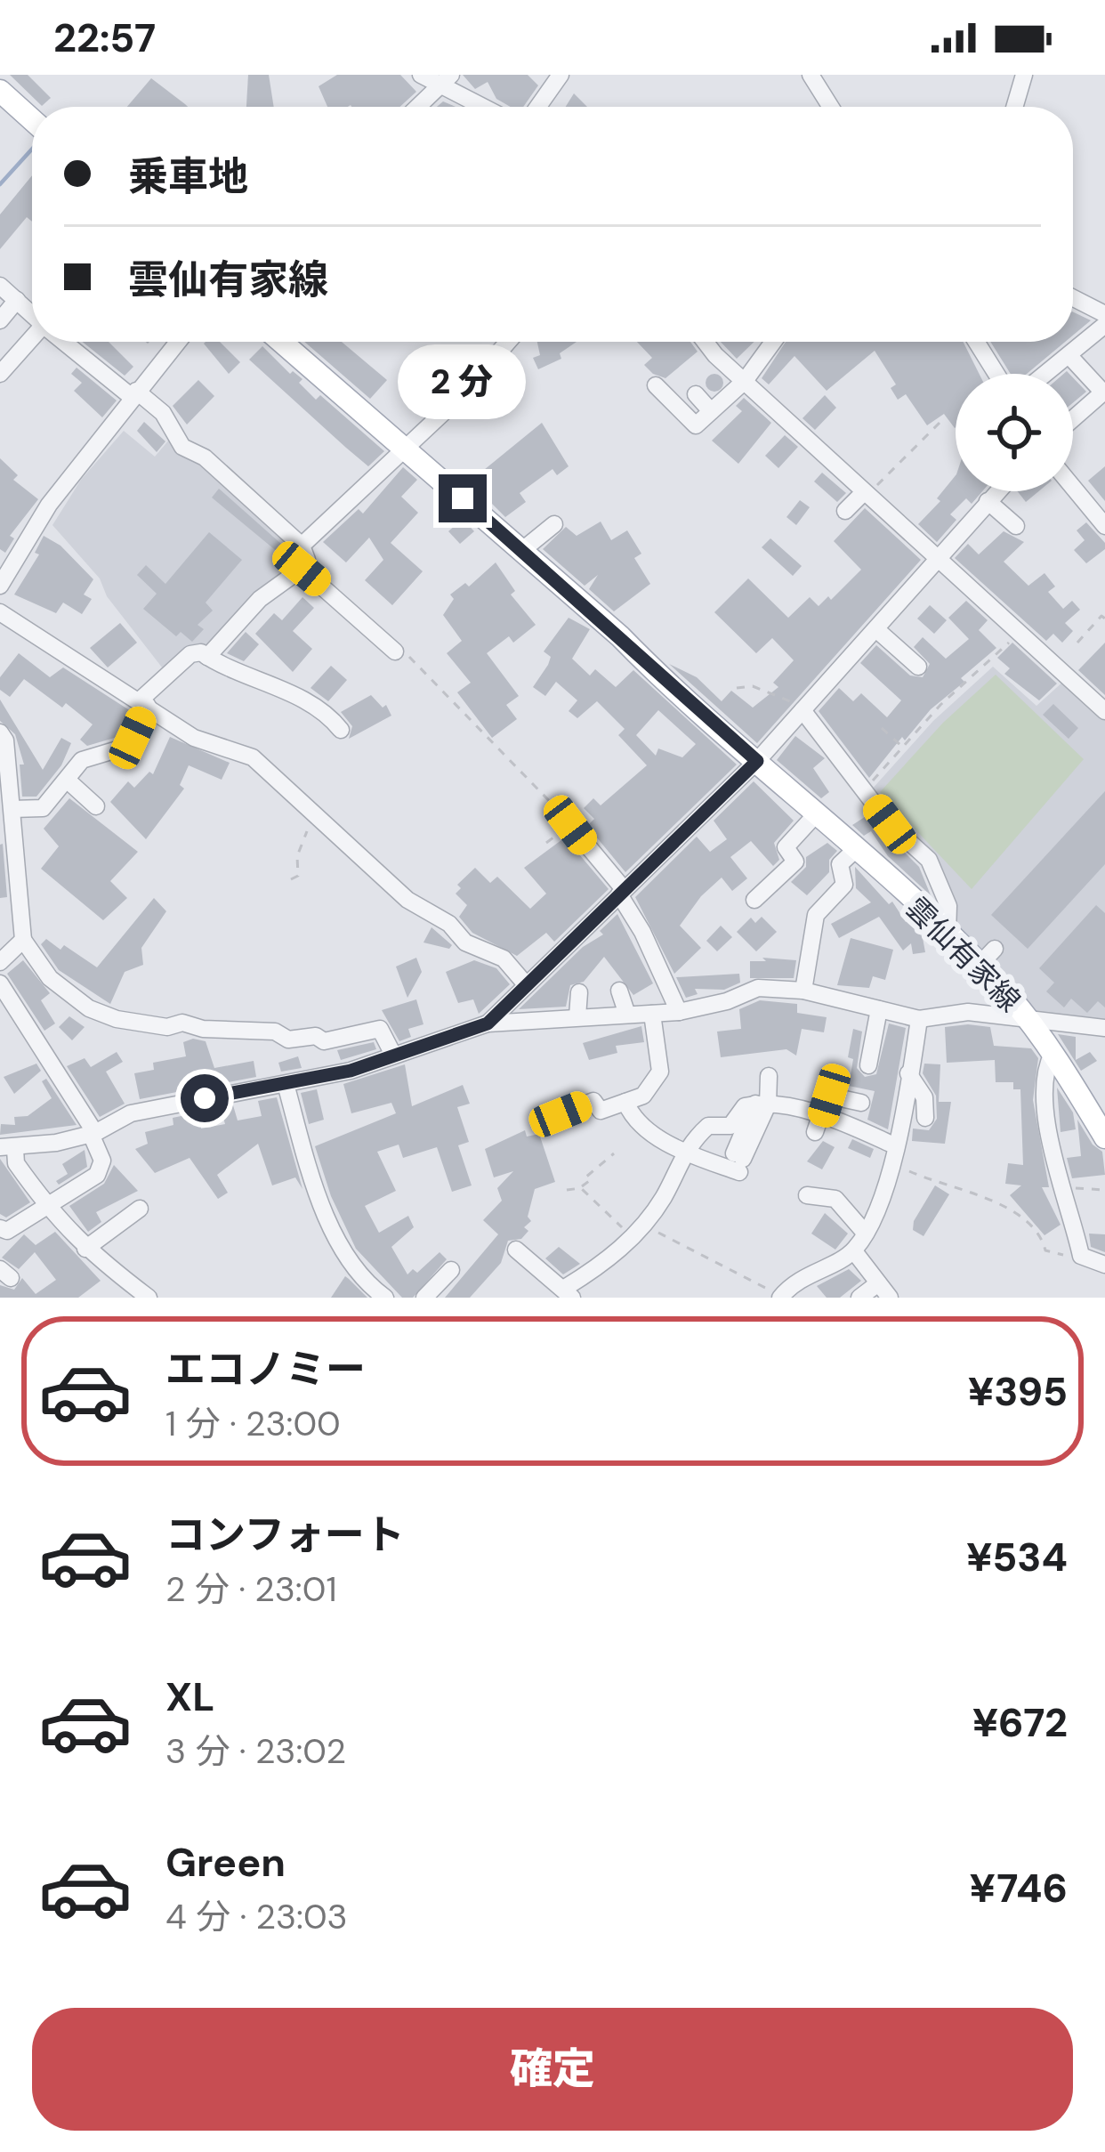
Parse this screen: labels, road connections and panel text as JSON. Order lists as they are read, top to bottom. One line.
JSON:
{"streets":{"main road":["雲仙有家線"]},"page":{"status":"22:57","banner":["乗車地","雲仙有家線"],"bubble":"2 分","list":[{"name":"エコノミー","note":"1 分 · 23:00","value":"¥395"},{"name":"コンフォート","note":"2 分 · 23:01","value":"¥534"},{"name":"XL","note":"3 分 · 23:02","value":"¥672"},{"name":"Green","note":"4 分 · 23:03","value":"¥746"}],"buttons":"確定"}}
